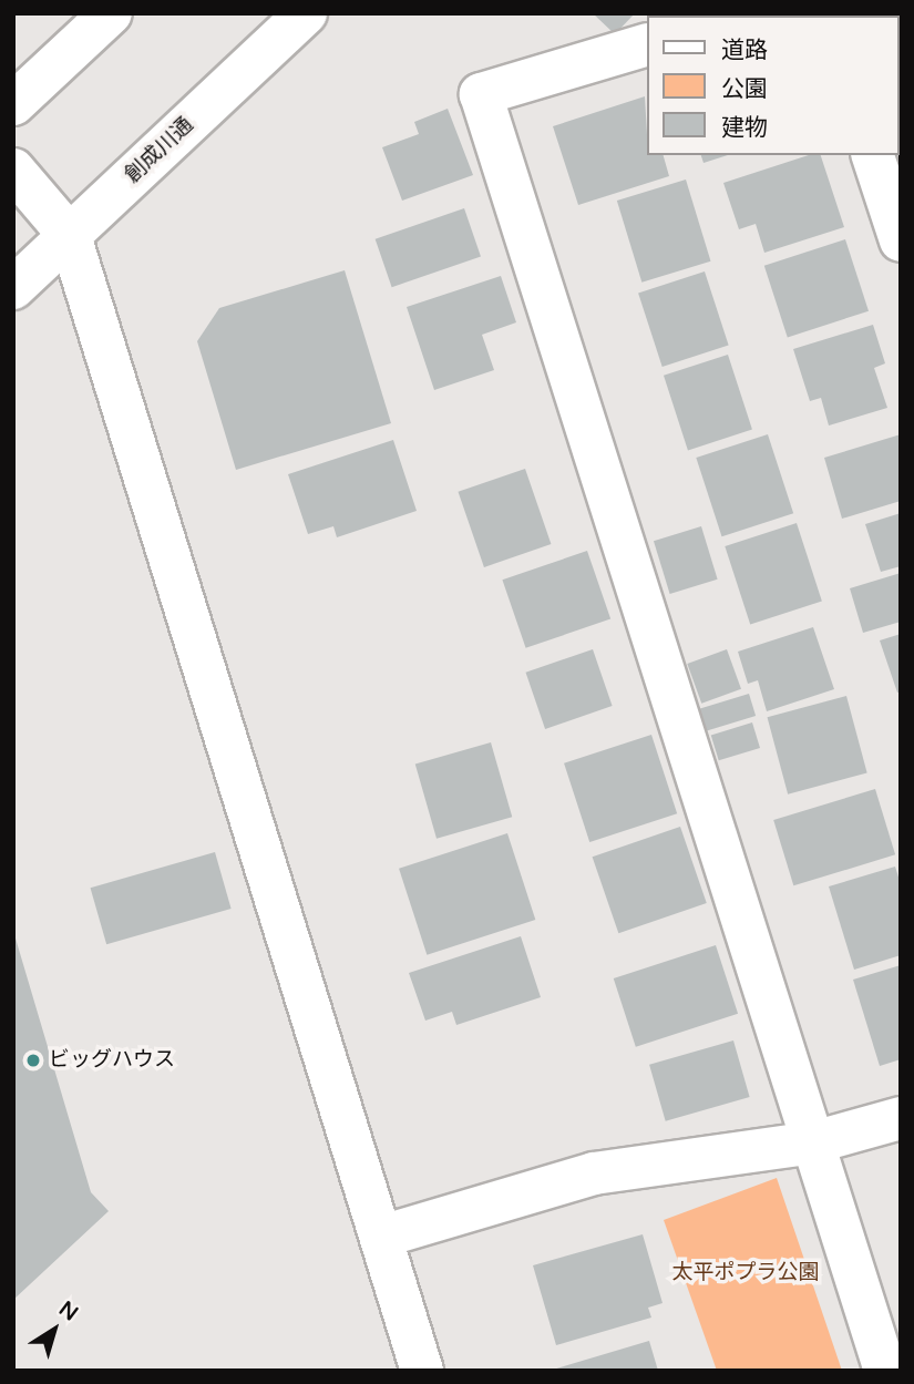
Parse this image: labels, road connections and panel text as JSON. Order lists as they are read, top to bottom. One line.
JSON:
{"streets":{"main road":["創成川通"]},"parks":["太平ポプラ公園"],"places":["ビッグハウス"],"legend":["道路","公園","建物"],"north":"top right"}
